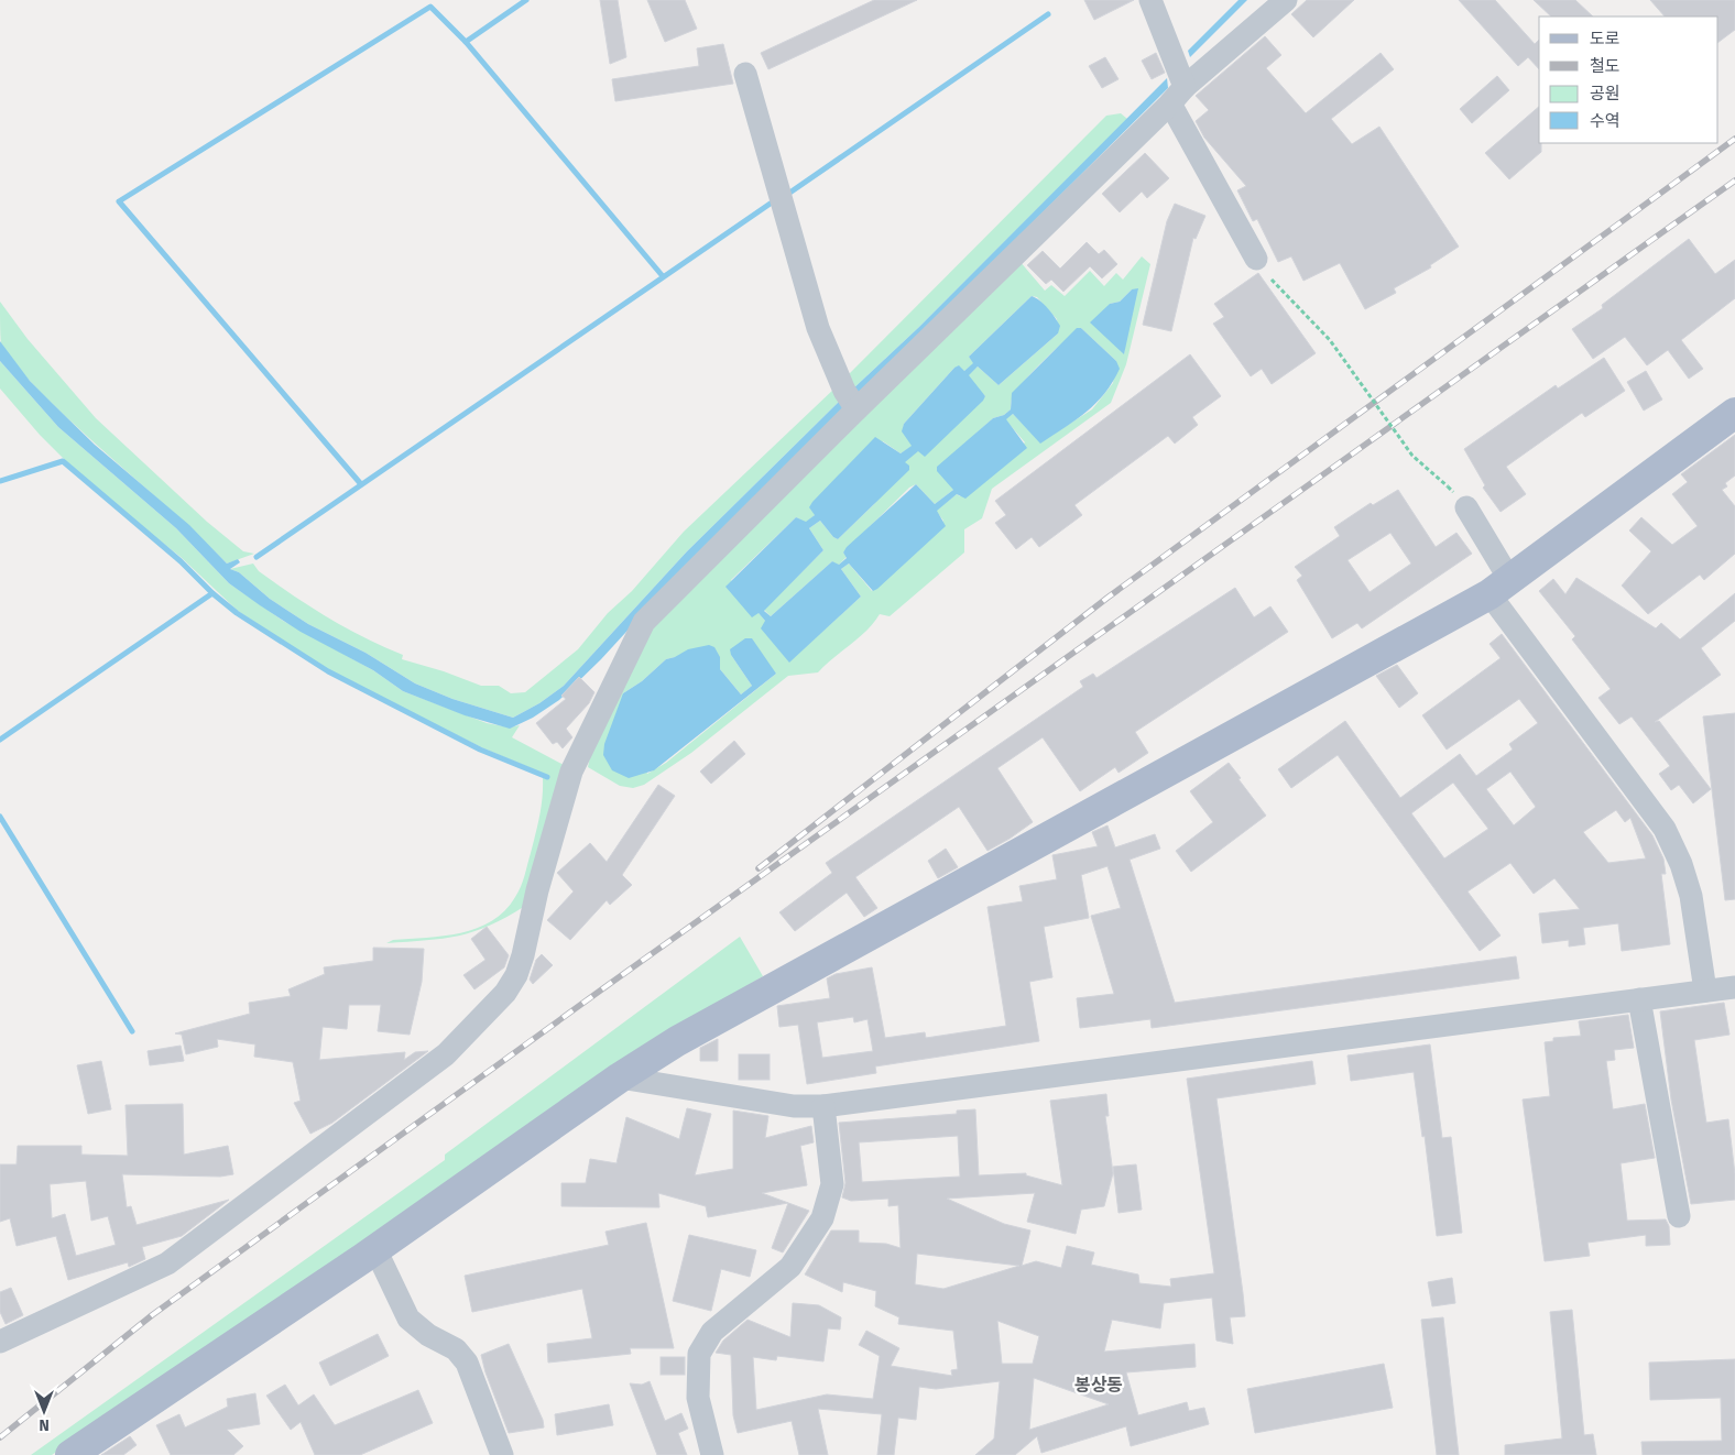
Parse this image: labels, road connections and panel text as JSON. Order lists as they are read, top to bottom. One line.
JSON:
{"districts":["봉상동"],"legend":["도로","철도","공원","수역"],"north":"bottom"}
